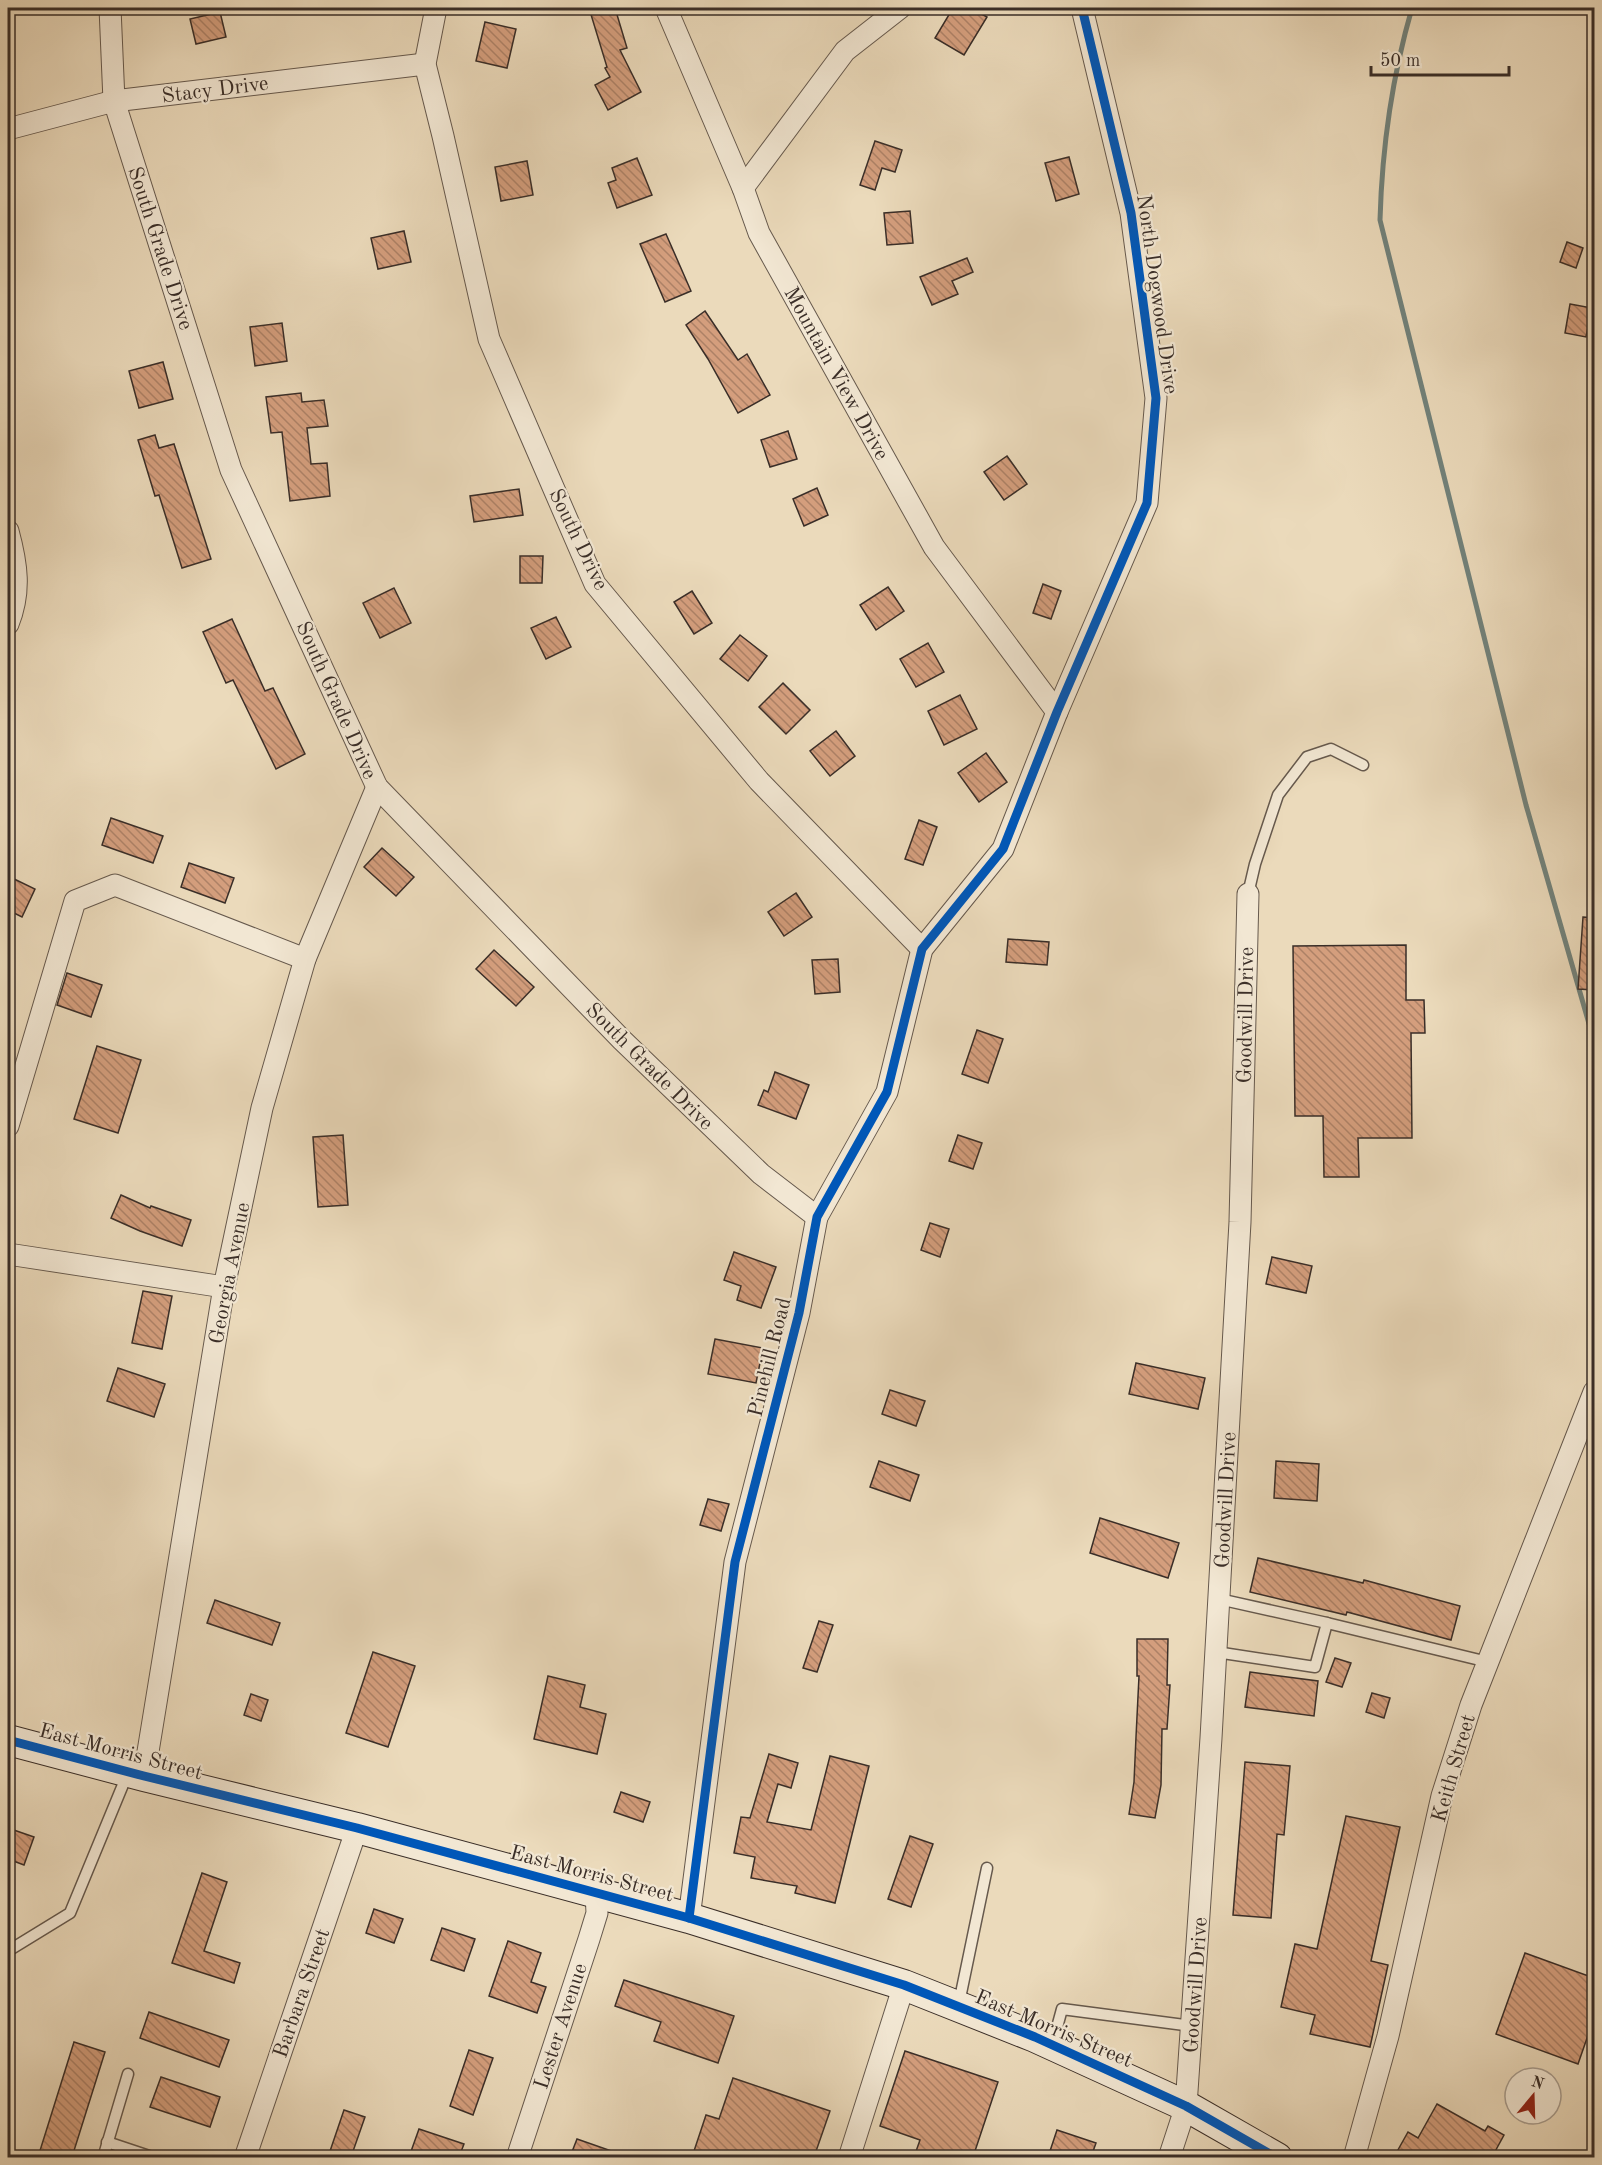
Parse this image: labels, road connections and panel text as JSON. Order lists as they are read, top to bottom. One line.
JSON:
{"streets":{"main road":["East Morris Street"],"street":["Stacy Drive","South Grade Drive","North Dogwood Drive","Mountain View Drive","South Drive","Goodwill Drive","Georgia Avenue","Pinehill Road","Keith Street","Barbara Street","Lester Avenue"]},"crossings":[["Stacy Drive","South Grade Drive"],["Stacy Drive","South Drive"],["South Grade Drive","Georgia Avenue"],["South Grade Drive","Pinehill Road"],["North Dogwood Drive","Mountain View Drive"],["North Dogwood Drive","Pinehill Road"],["South Drive","Pinehill Road"],["Goodwill Drive","East Morris Street"],["Georgia Avenue","East Morris Street"],["Pinehill Road","East Morris Street"],["East Morris Street","Barbara Street"],["East Morris Street","Lester Avenue"]],"scale_bar":"50 m","north":"top"}
